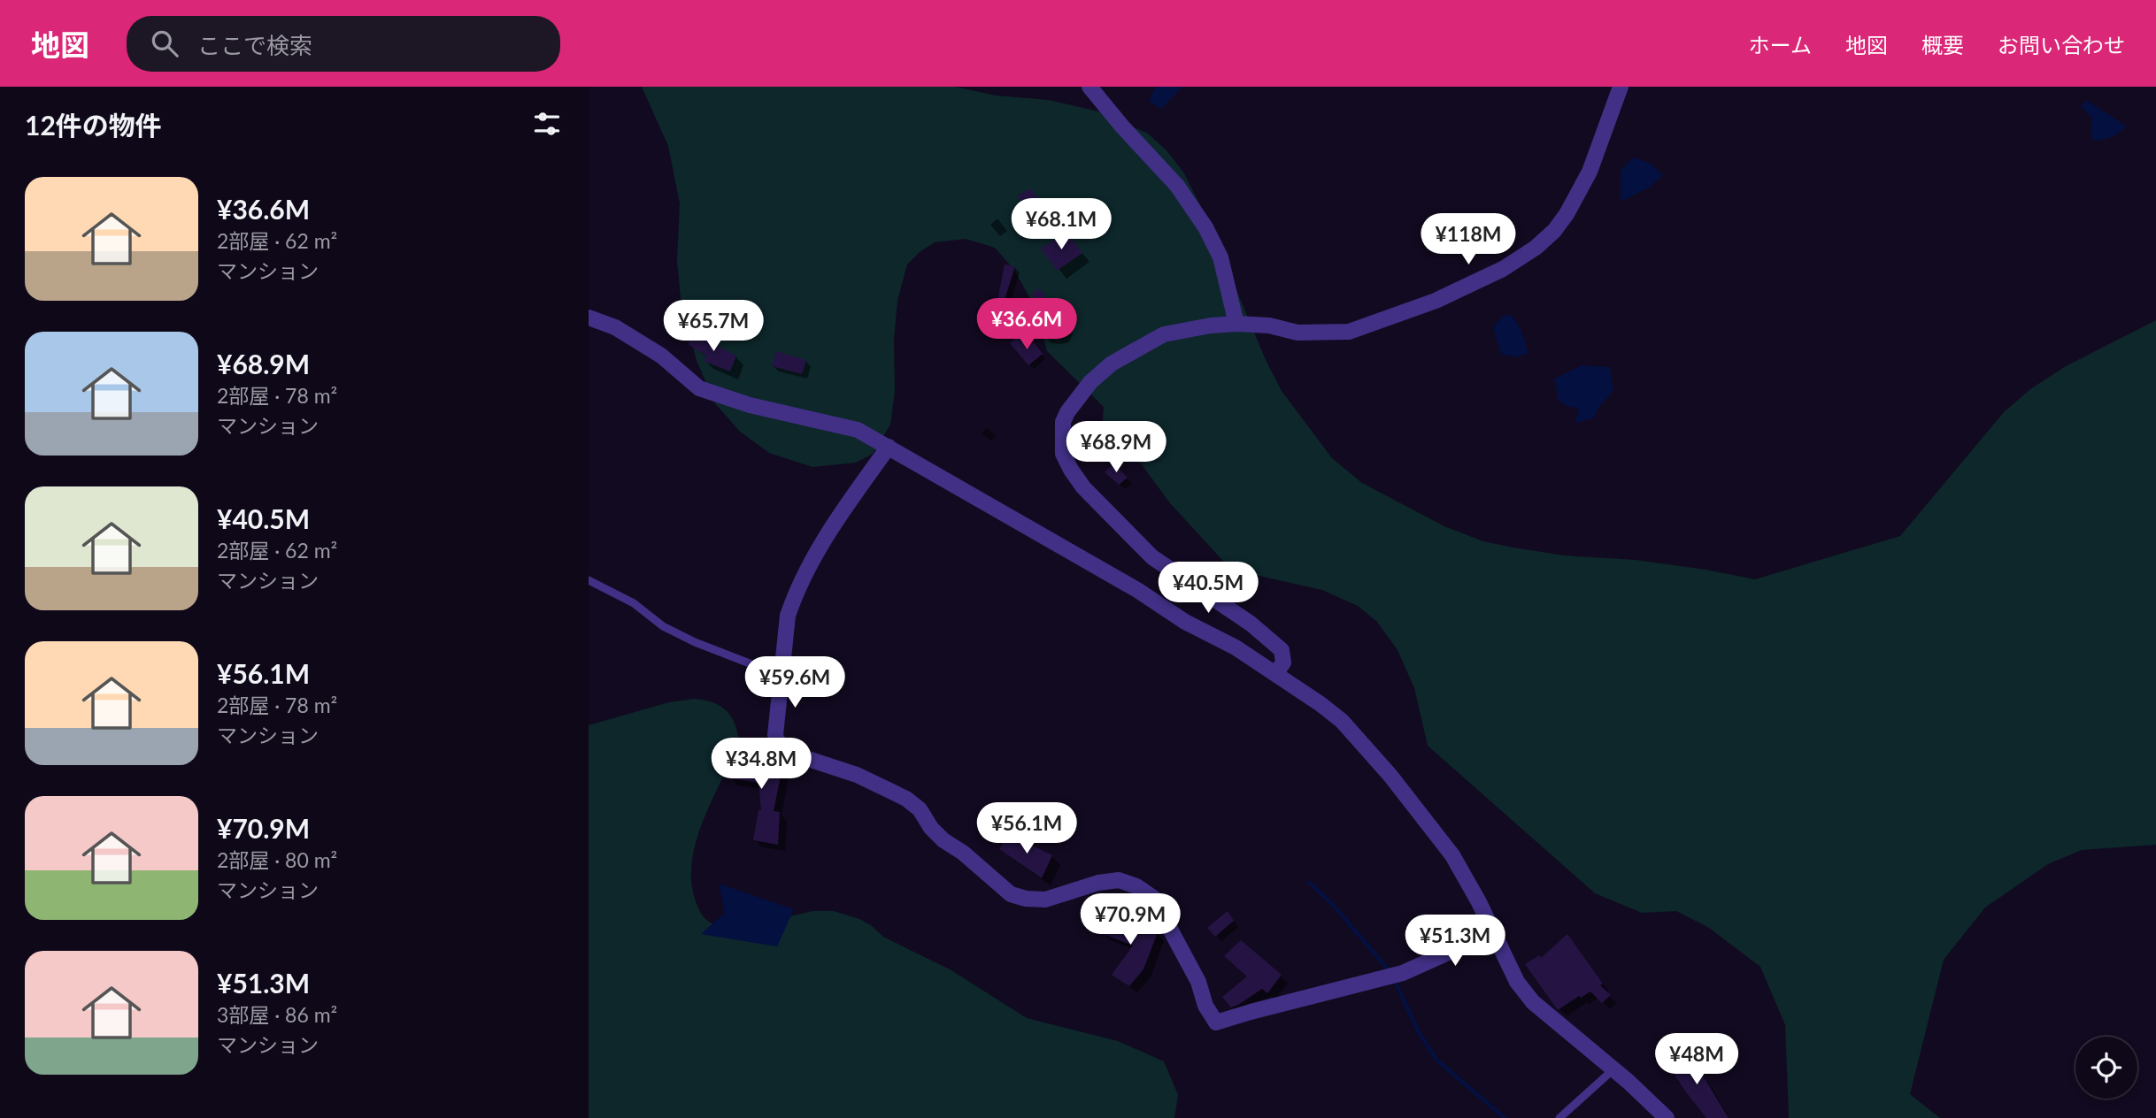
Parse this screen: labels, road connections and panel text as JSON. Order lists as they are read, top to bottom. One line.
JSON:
{"page":{"header":"地図","search":"ここで検索","nav":["ホーム","地図","概要","お問い合わせ"],"heading":"12件の物件","list":[{"name":"¥36.6M","note":"2部屋 · 62 m² · マンション"},{"name":"¥68.9M","note":"2部屋 · 78 m² · マンション"},{"name":"¥40.5M","note":"2部屋 · 62 m² · マンション"},{"name":"¥56.1M","note":"2部屋 · 78 m² · マンション"},{"name":"¥70.9M","note":"2部屋 · 80 m² · マンション"},{"name":"¥51.3M","note":"3部屋 · 86 m² · マンション"}],"price":["¥68.1M","¥118M","¥36.6M","¥65.7M","¥68.9M","¥40.5M","¥59.6M","¥34.8M","¥56.1M","¥70.9M","¥51.3M","¥48M"]}}
